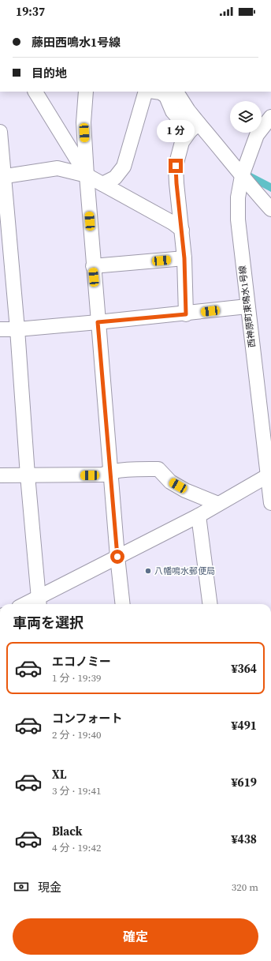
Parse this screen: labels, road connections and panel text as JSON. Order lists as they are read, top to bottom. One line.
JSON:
{"streets":{"street":["西神原町東鳴水1号線"]},"places":["八幡鳴水郵便局"],"page":{"status":"19:37","banner":["藤田西鳴水1号線","目的地"],"bubble":"1 分","heading":"車両を選択","list":[{"name":"エコノミー","note":"1 分 · 19:39","value":"¥364"},{"name":"コンフォート","note":"2 分 · 19:40","value":"¥491"},{"name":"XL","note":"3 分 · 19:41","value":"¥619"},{"name":"Black","note":"4 分 · 19:42","value":"¥438"}],"pay":["現金","320 m"],"buttons":"確定"}}
